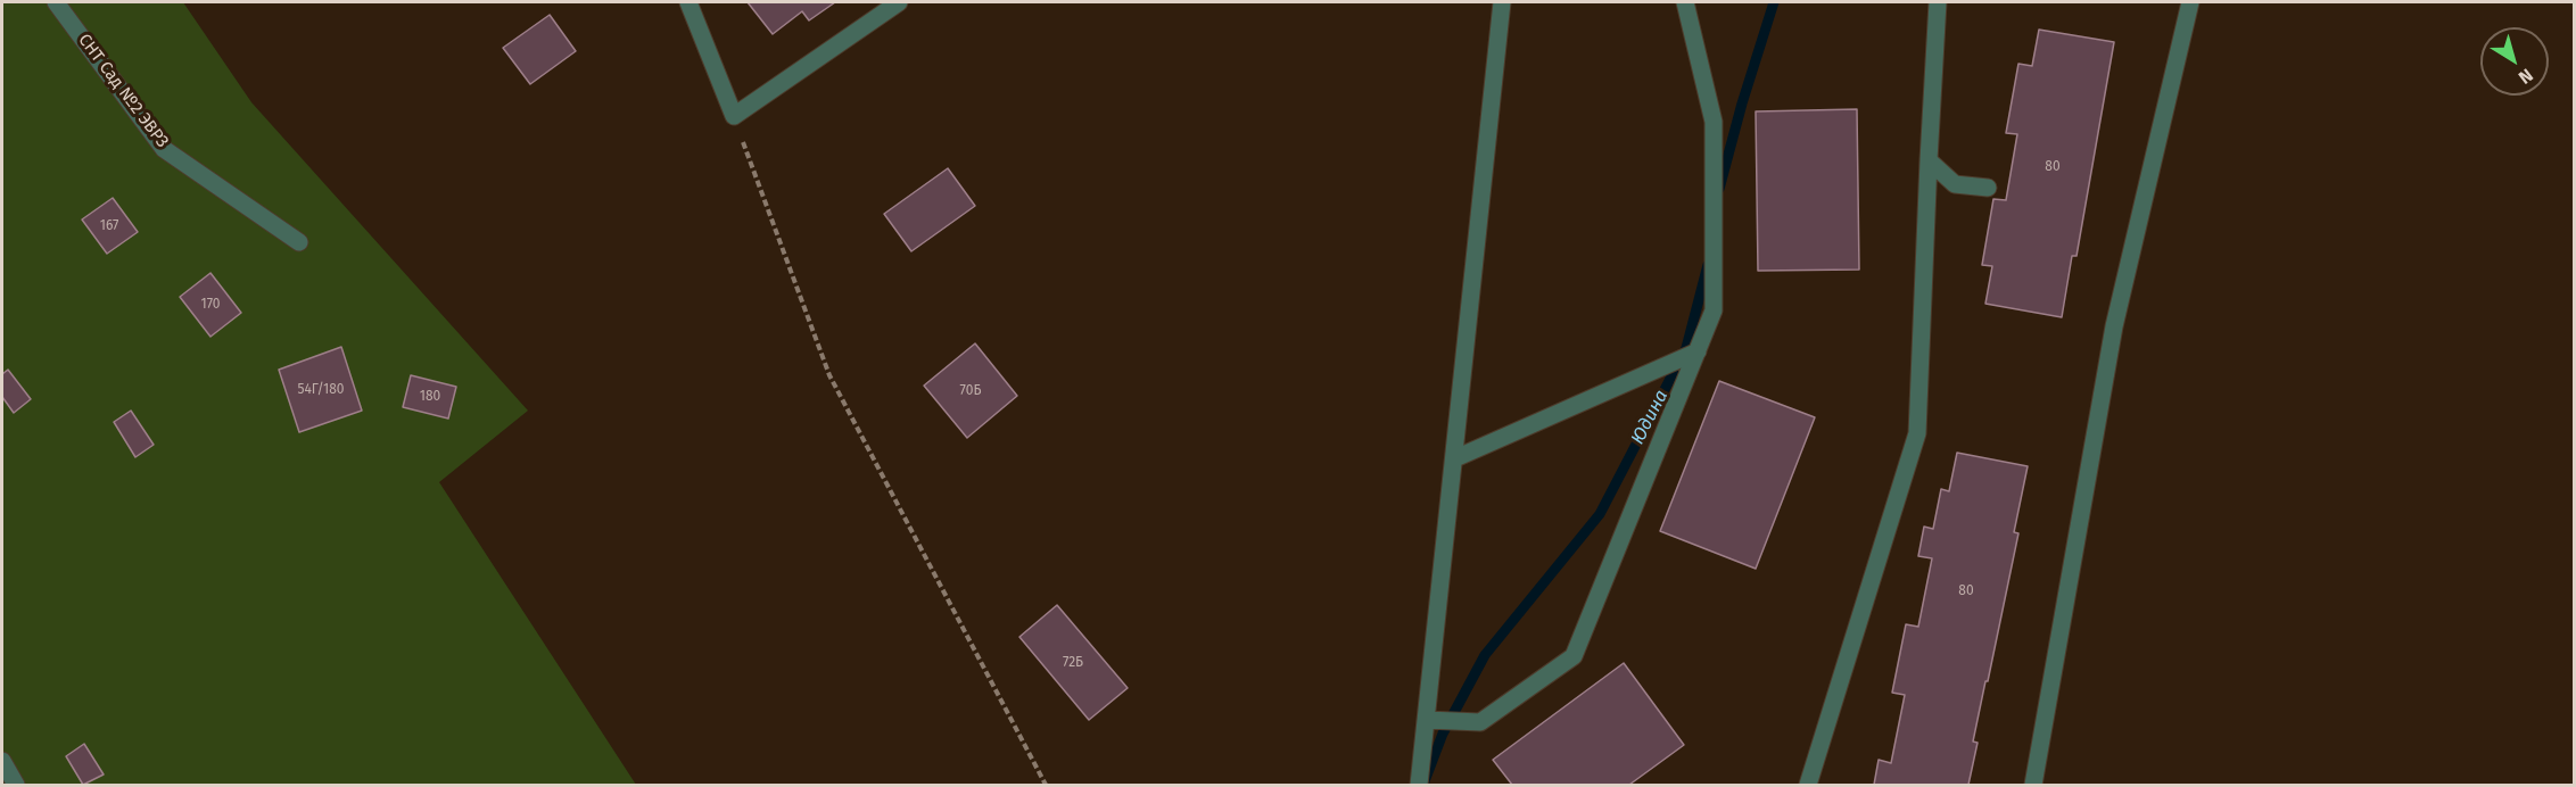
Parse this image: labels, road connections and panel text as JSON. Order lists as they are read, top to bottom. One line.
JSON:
{"streets":{"street":["СНТ Сад №2 ЭВРЗ"]},"water":["Юдина"],"house_numbers":["80","167","170","54Г/180","70Б","180","80","72Б"],"north":"bottom right"}
